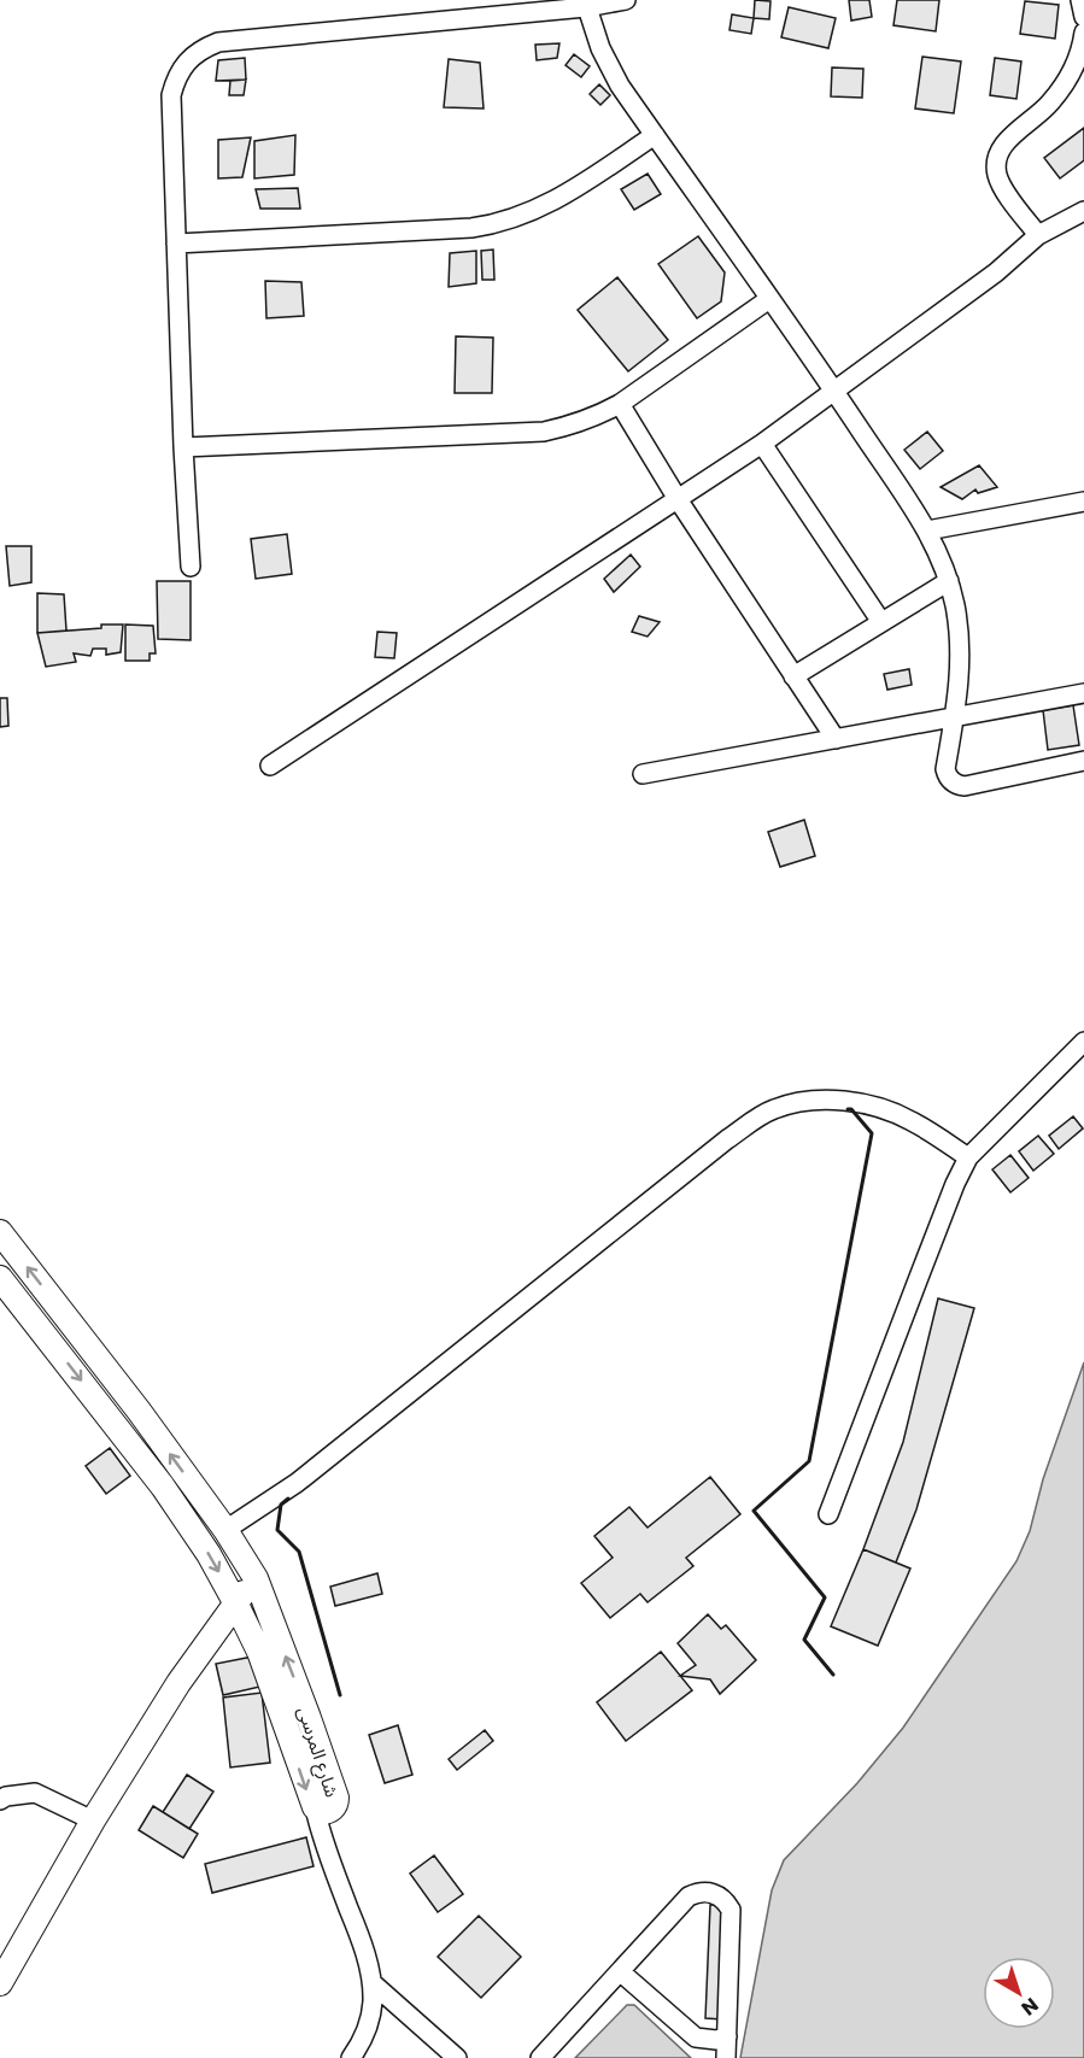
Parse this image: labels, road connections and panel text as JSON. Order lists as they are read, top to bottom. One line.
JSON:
{"streets":{"main road":["شارع المرسى"]},"north":"bottom right"}
